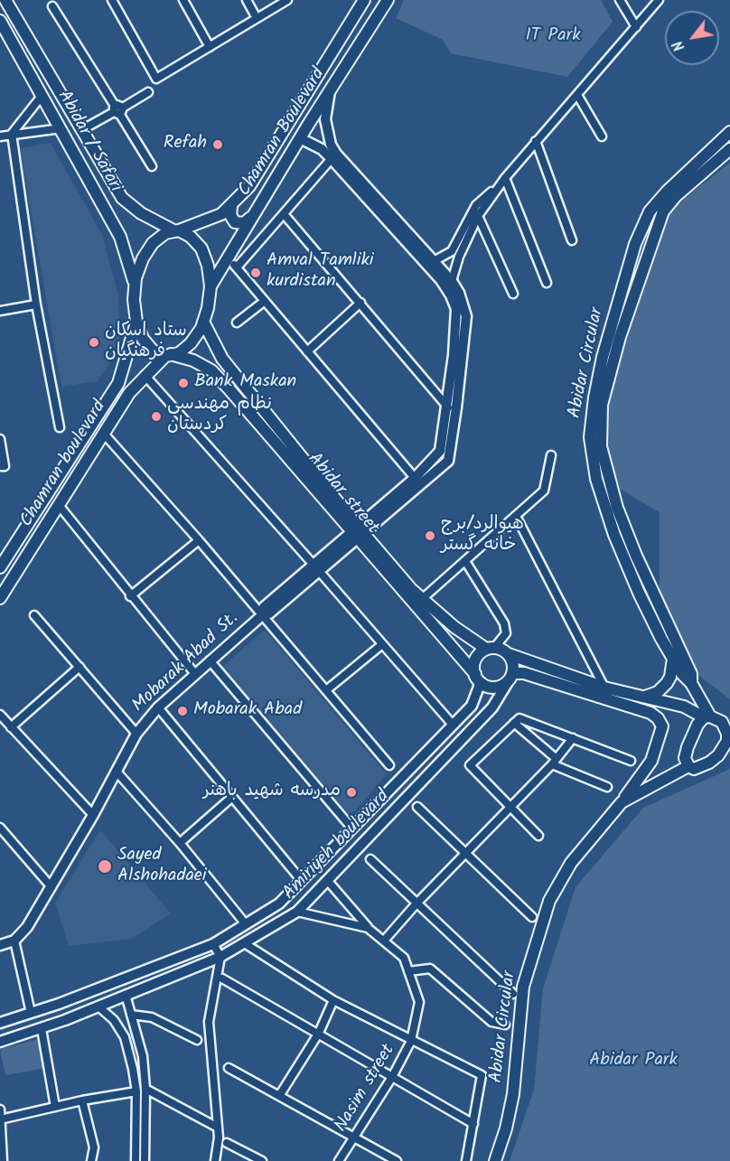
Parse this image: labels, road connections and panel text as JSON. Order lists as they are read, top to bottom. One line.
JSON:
{"streets":{"main road":["Chamran Boulevard","Abidar / Safari","Abidar Circular","Chamran boulevard","Abidar street"],"street":["Mobarak Abad St.","Amiriyeh boulevard","Nasim street"]},"crossings":[["Chamran Boulevard","Abidar / Safari"],["Chamran Boulevard","Chamran boulevard"],["Chamran Boulevard","Abidar street"],["Abidar / Safari","Chamran boulevard"],["Abidar / Safari","Abidar street"],["Chamran boulevard","Abidar street"],["Abidar street","Mobarak Abad St."],["Abidar street","Amiriyeh boulevard"],["Amiriyeh boulevard","Nasim street"]],"parks":["IT Park","Abidar Park"],"places":["Refah","Amval Tamliki kurdistan","ستاد اسکان فرهنگیان","Bank Maskan","نظام مهندسی کردستان","هیوالرد/برج خانه گستر","Mobarak Abad","مدرسه شهید باهنر","Sayed Alshohadaei"],"north":"bottom left"}
